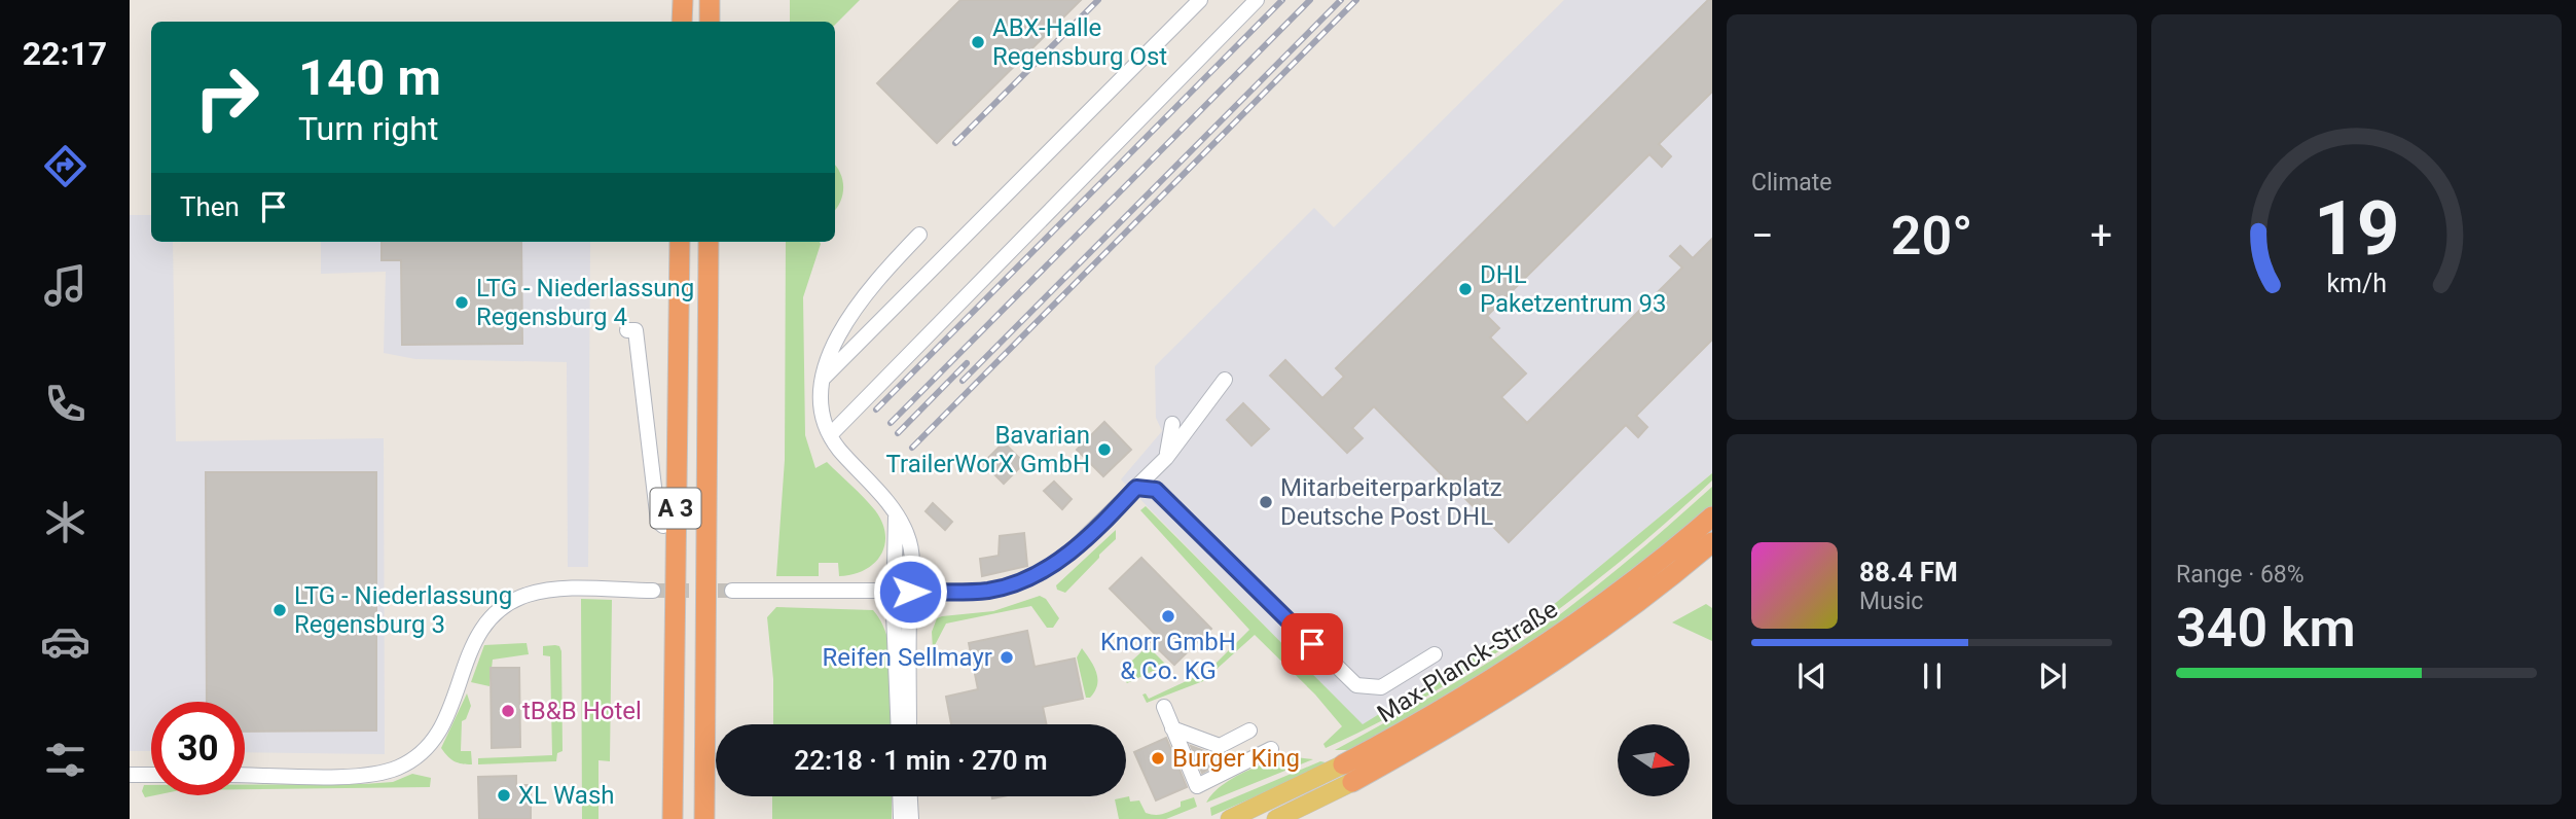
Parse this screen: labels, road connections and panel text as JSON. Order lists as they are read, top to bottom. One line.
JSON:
{"streets":{"highway":["A 3","Max-Planck-Straße"]},"places":["ABX-Halle Regensburg Ost","DHL Paketzentrum 93","LTG - Niederlassung Regensburg 4","Bavarian TrailerWorX GmbH","Mitarbeiterparkplatz Deutsche Post DHL","LTG - Niederlassung Regensburg 3","Knorr GmbH & Co. KG","Reifen Sellmayr","tB&B Hotel","Burger King","XL Wash"],"north":"right","page":{"tabs":"22:17","tile":["Climate",["Range · 68%","340 km"]],"turn":["140 m","Turn right"],"then":"Then","heat":["−","20°","+"],"song":["88.4 FM","Music"],"limit":"30","trip":"22:18 · 1 min · 270 m","gauge":["19","km/h"]}}
